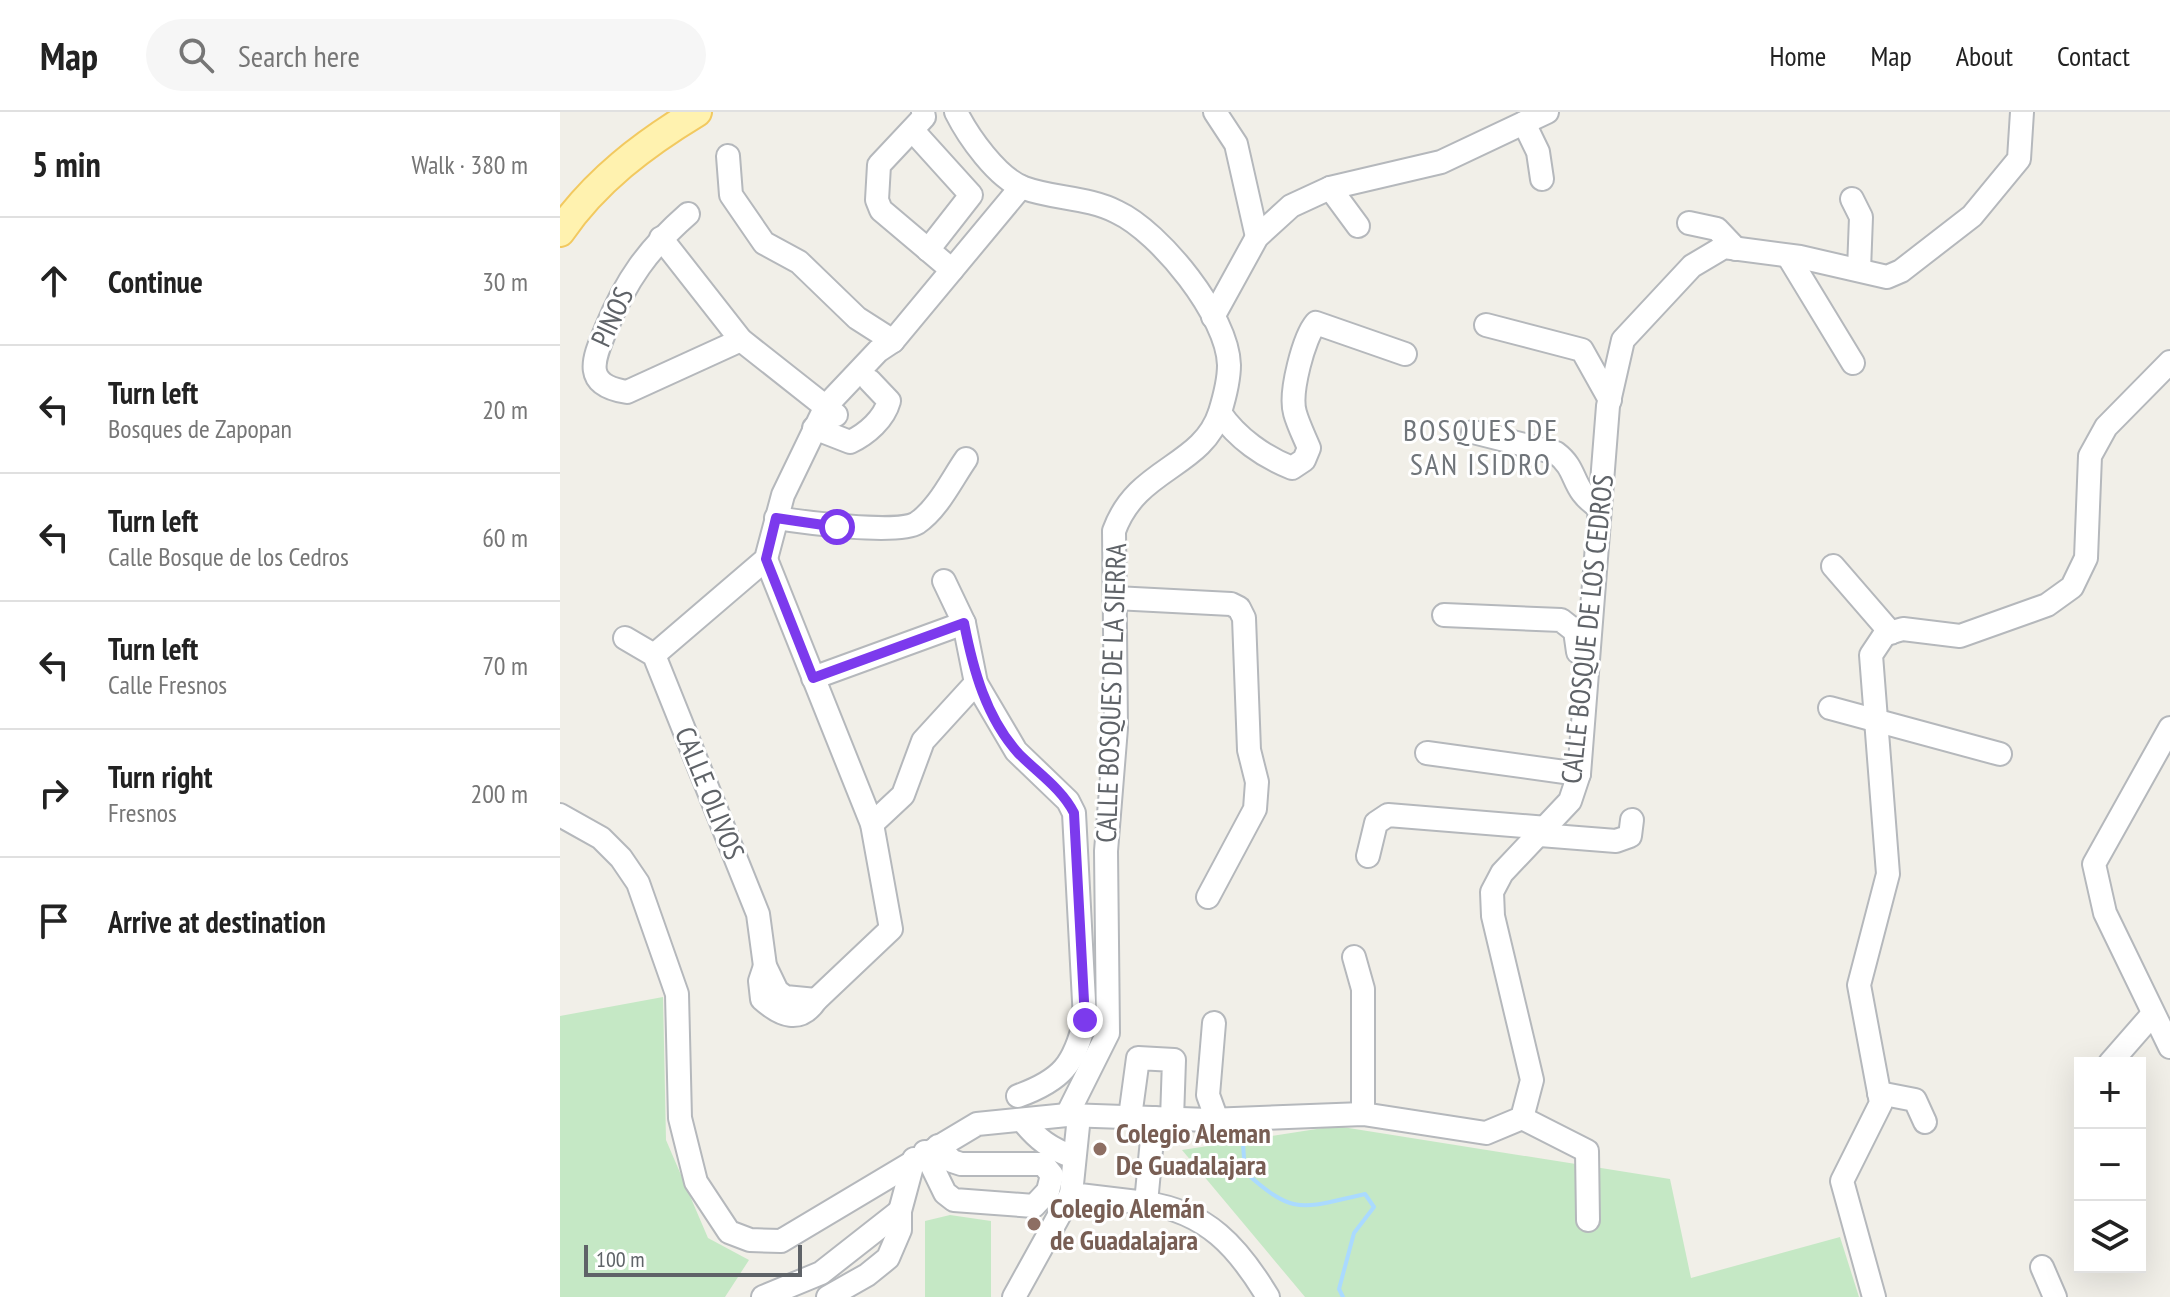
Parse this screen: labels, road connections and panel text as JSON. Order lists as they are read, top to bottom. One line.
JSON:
{"streets":{"street":["PINOS","CALLE BOSQUE DE LOS CEDROS","CALLE BOSQUES DE LA SIERRA","CALLE OLIVOS"]},"districts":["BOSQUES DE SAN ISIDRO"],"places":["Colegio Aleman De Guadalajara","Colegio Alemán de Guadalajara"],"scale_bar":"100 m","page":{"header":"Map","search":"Search here","nav":["Home","Map","About","Contact"],"heading":["5 min","Walk · 380 m"],"list":[["Continue","30 m"],["Turn left","Bosques de Zapopan","20 m"],["Turn left","Calle Bosque de los Cedros","60 m"],["Turn left","Calle Fresnos","70 m"],["Turn right","Fresnos","200 m"],"Arrive at destination"],"map_buttons":["+","−"],"scale":"100 m"}}
